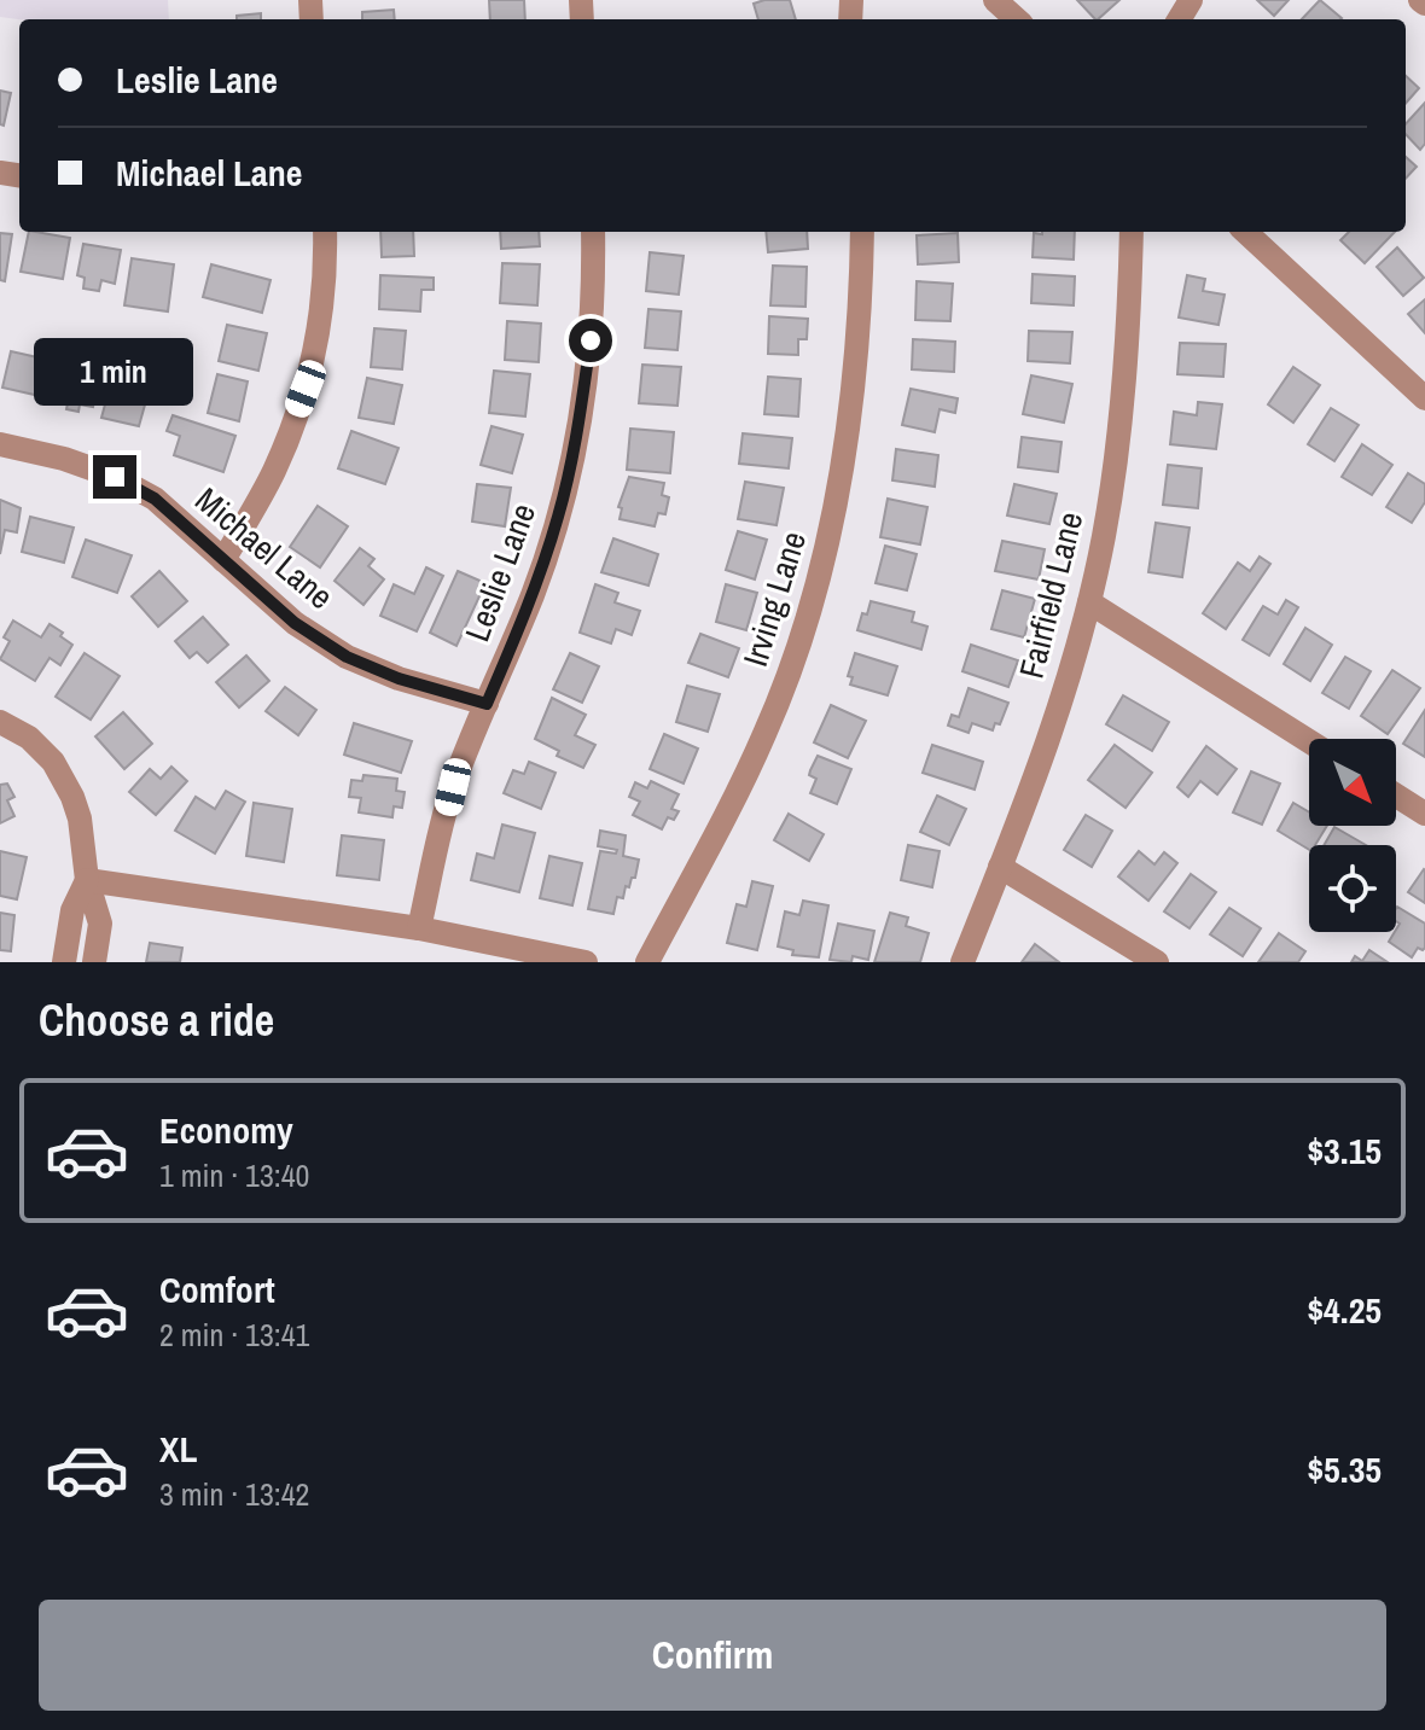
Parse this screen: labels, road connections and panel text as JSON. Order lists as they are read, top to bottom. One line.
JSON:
{"streets":{"street":["Michael Lane","Leslie Lane","Fairfield Lane","Irving Lane"]},"crossings":[["Michael Lane","Leslie Lane"]],"north":"bottom right","page":{"banner":["Leslie Lane","Michael Lane"],"bubble":"1 min","heading":"Choose a ride","list":[{"name":"Economy","note":"1 min · 13:40","value":"$3.15"},{"name":"Comfort","note":"2 min · 13:41","value":"$4.25"},{"name":"XL","note":"3 min · 13:42","value":"$5.35"}],"buttons":"Confirm"}}
